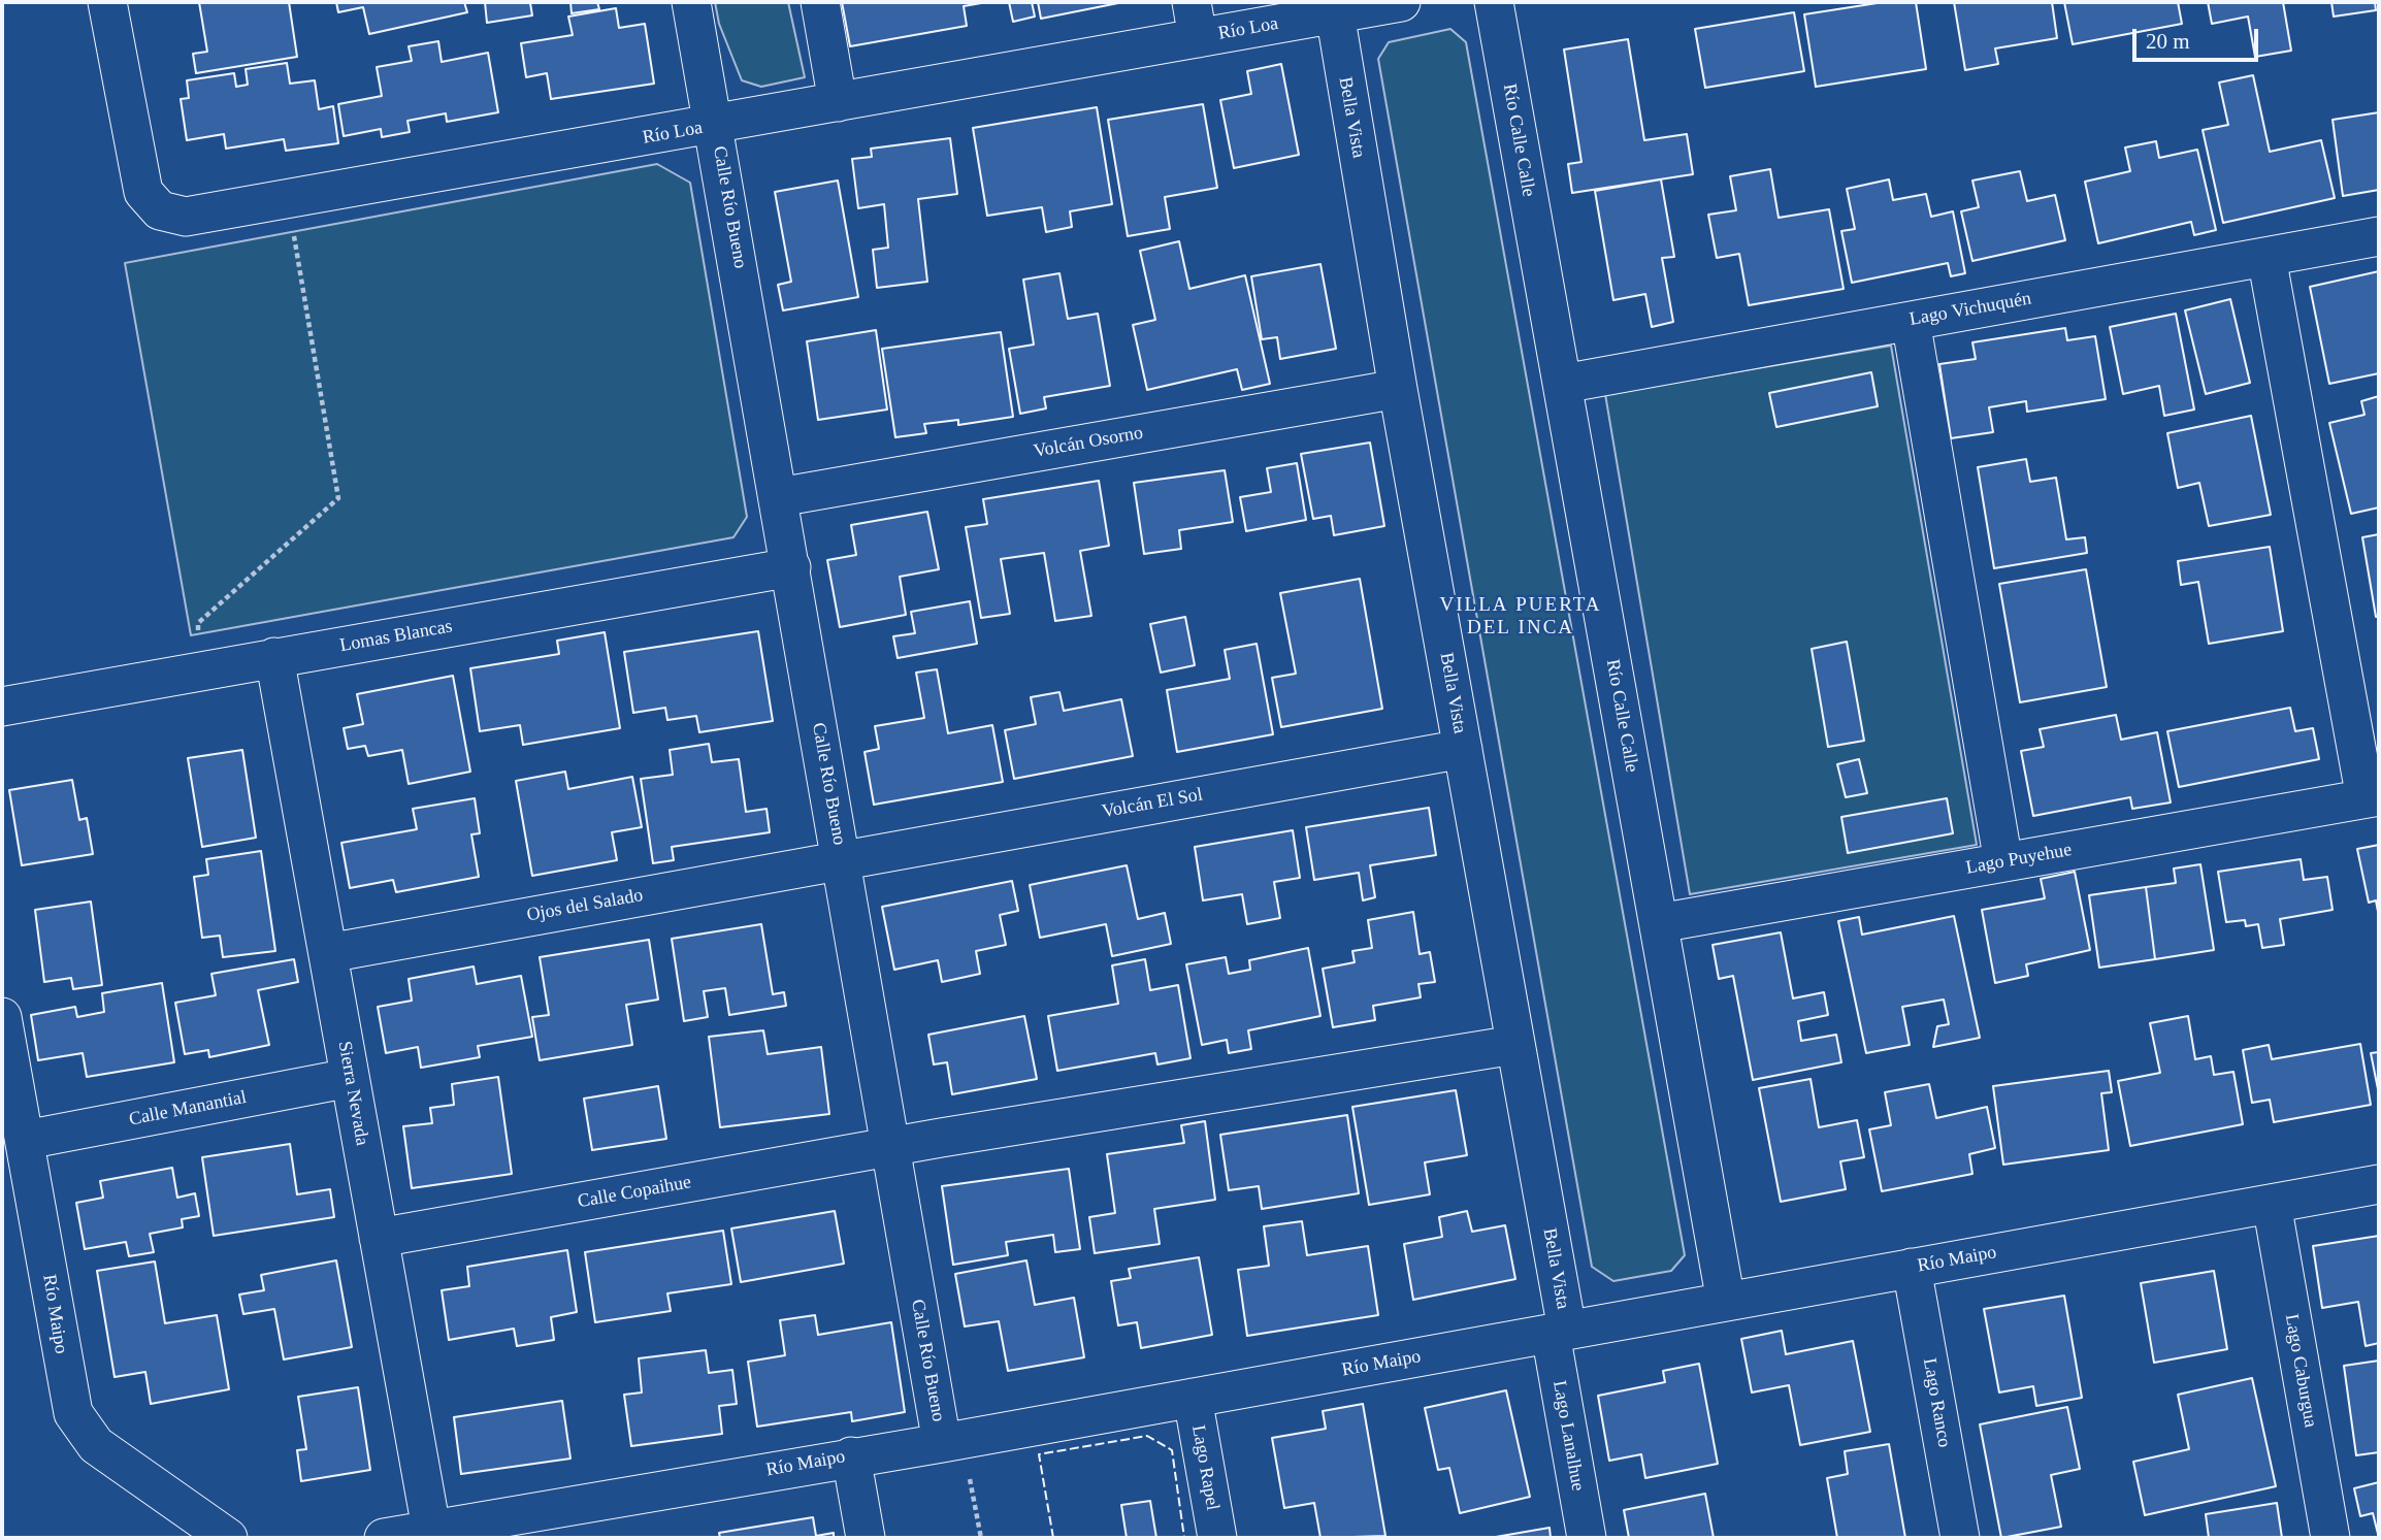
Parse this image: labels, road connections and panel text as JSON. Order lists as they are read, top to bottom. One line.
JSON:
{"streets":{"street":["Río Loa","Bella Vista","Río Calle Calle","Calle Río Bueno","Lago Vichuquén","Volcán Osorno","Lomas Blancas","Volcán El Sol","Lago Puyehue","Ojos del Salado","Sierra Nevada","Calle Manantial","Calle Copaihue","Río Maipo","Lago Caburgua","Lago Ranco","Lago Lanalhue","Lago Rapel"]},"crossings":[["Río Loa","Bella Vista"],["Río Loa","Calle Río Bueno"],["Bella Vista","Volcán Osorno"],["Bella Vista","Volcán El Sol"],["Bella Vista","Calle Copaihue"],["Bella Vista","Río Maipo"],["Bella Vista","Lago Lanalhue"],["Río Calle Calle","Lago Vichuquén"],["Río Calle Calle","Lago Puyehue"],["Río Calle Calle","Río Maipo"],["Calle Río Bueno","Volcán Osorno"],["Calle Río Bueno","Lomas Blancas"],["Calle Río Bueno","Volcán El Sol"],["Calle Río Bueno","Ojos del Salado"],["Calle Río Bueno","Calle Copaihue"],["Calle Río Bueno","Río Maipo"],["Lomas Blancas","Sierra Nevada"],["Volcán El Sol","Ojos del Salado"],["Ojos del Salado","Sierra Nevada"],["Sierra Nevada","Calle Manantial"],["Sierra Nevada","Calle Copaihue"],["Sierra Nevada","Río Maipo"],["Calle Manantial","Río Maipo"],["Río Maipo","Lago Caburgua"],["Río Maipo","Lago Ranco"],["Río Maipo","Lago Lanalhue"],["Río Maipo","Lago Rapel"]],"districts":["VILLA PUERTA DEL INCA"],"scale_bar":"20 m"}
